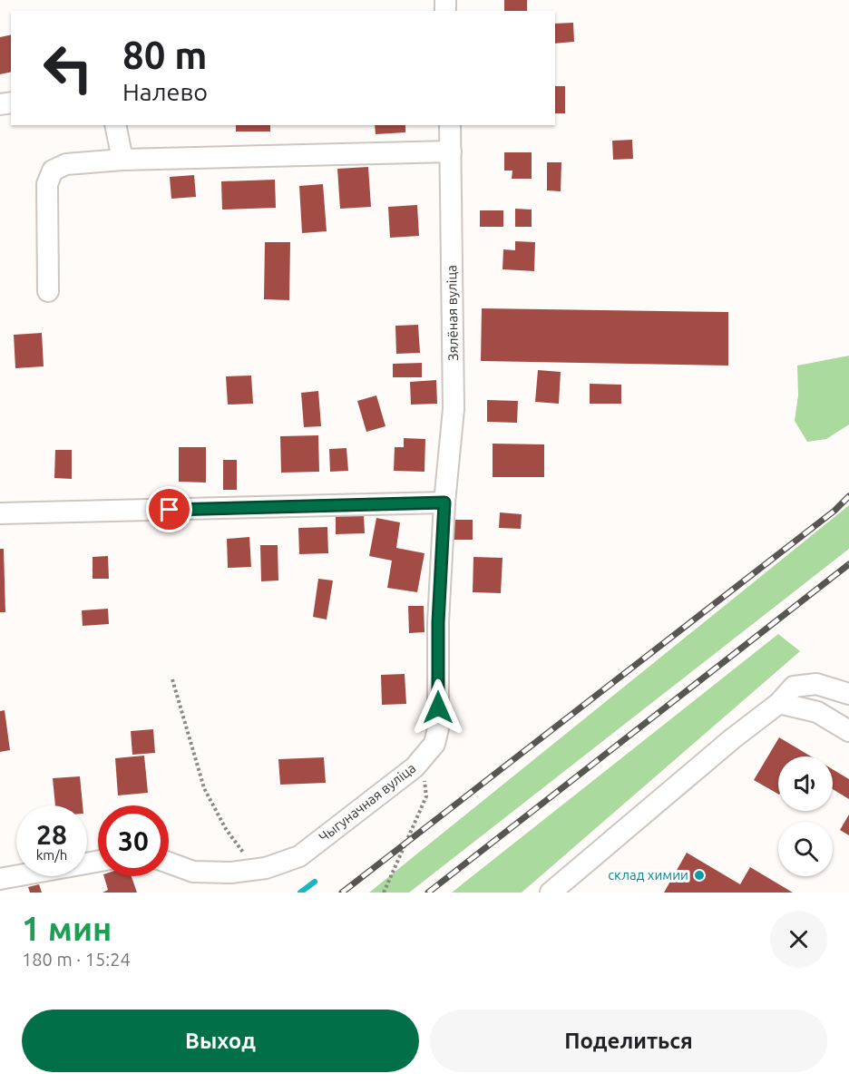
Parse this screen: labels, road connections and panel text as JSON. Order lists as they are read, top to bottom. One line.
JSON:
{"streets":{"street":["Зялёная вуліца","Чыгуначная вуліца"]},"crossings":[["Зялёная вуліца","Чыгуначная вуліца"]],"places":["склад химии"],"page":{"turn":["80 m","Налево"],"speed":"28 km/h","limit":"30","heading":["1 мин","180 m · 15:24"],"buttons":["Выход","Поделиться"]}}
